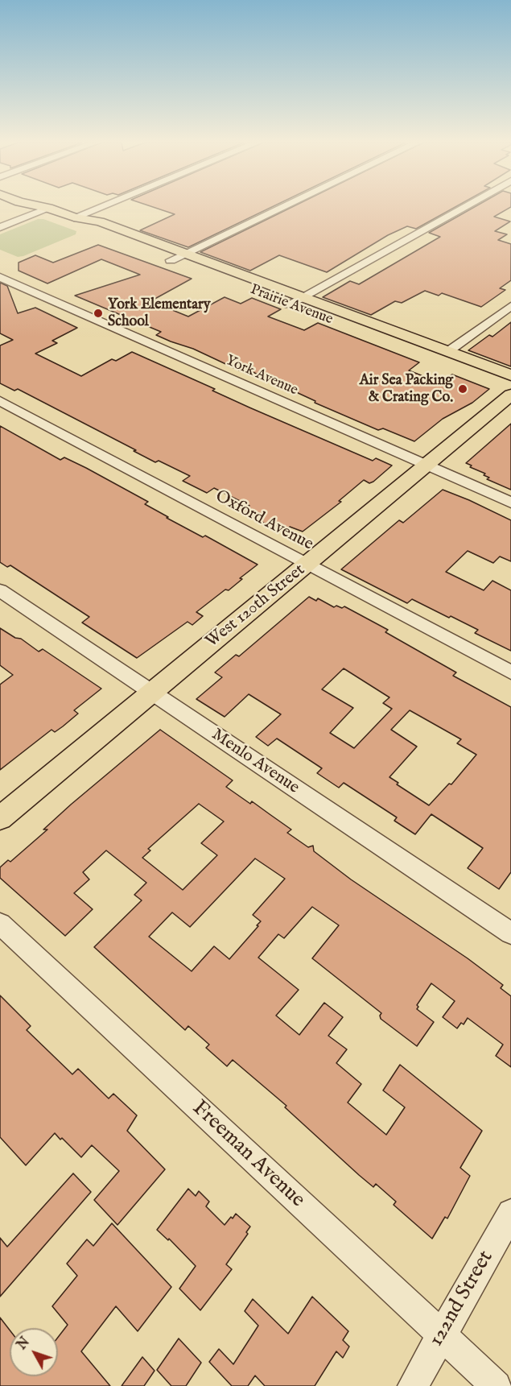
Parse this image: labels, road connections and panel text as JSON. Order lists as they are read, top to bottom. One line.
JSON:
{"streets":{"main road":["Prairie Avenue","West 120th Street"],"street":["York Avenue","Oxford Avenue","Menlo Avenue","Freeman Avenue","122nd Street"]},"crossings":[["York Avenue","West 120th Street"],["Oxford Avenue","West 120th Street"],["West 120th Street","Menlo Avenue"],["Freeman Avenue","122nd Street"]],"places":["York Elementary School","Air Sea Packing & Crating Co."],"north":"top left"}
